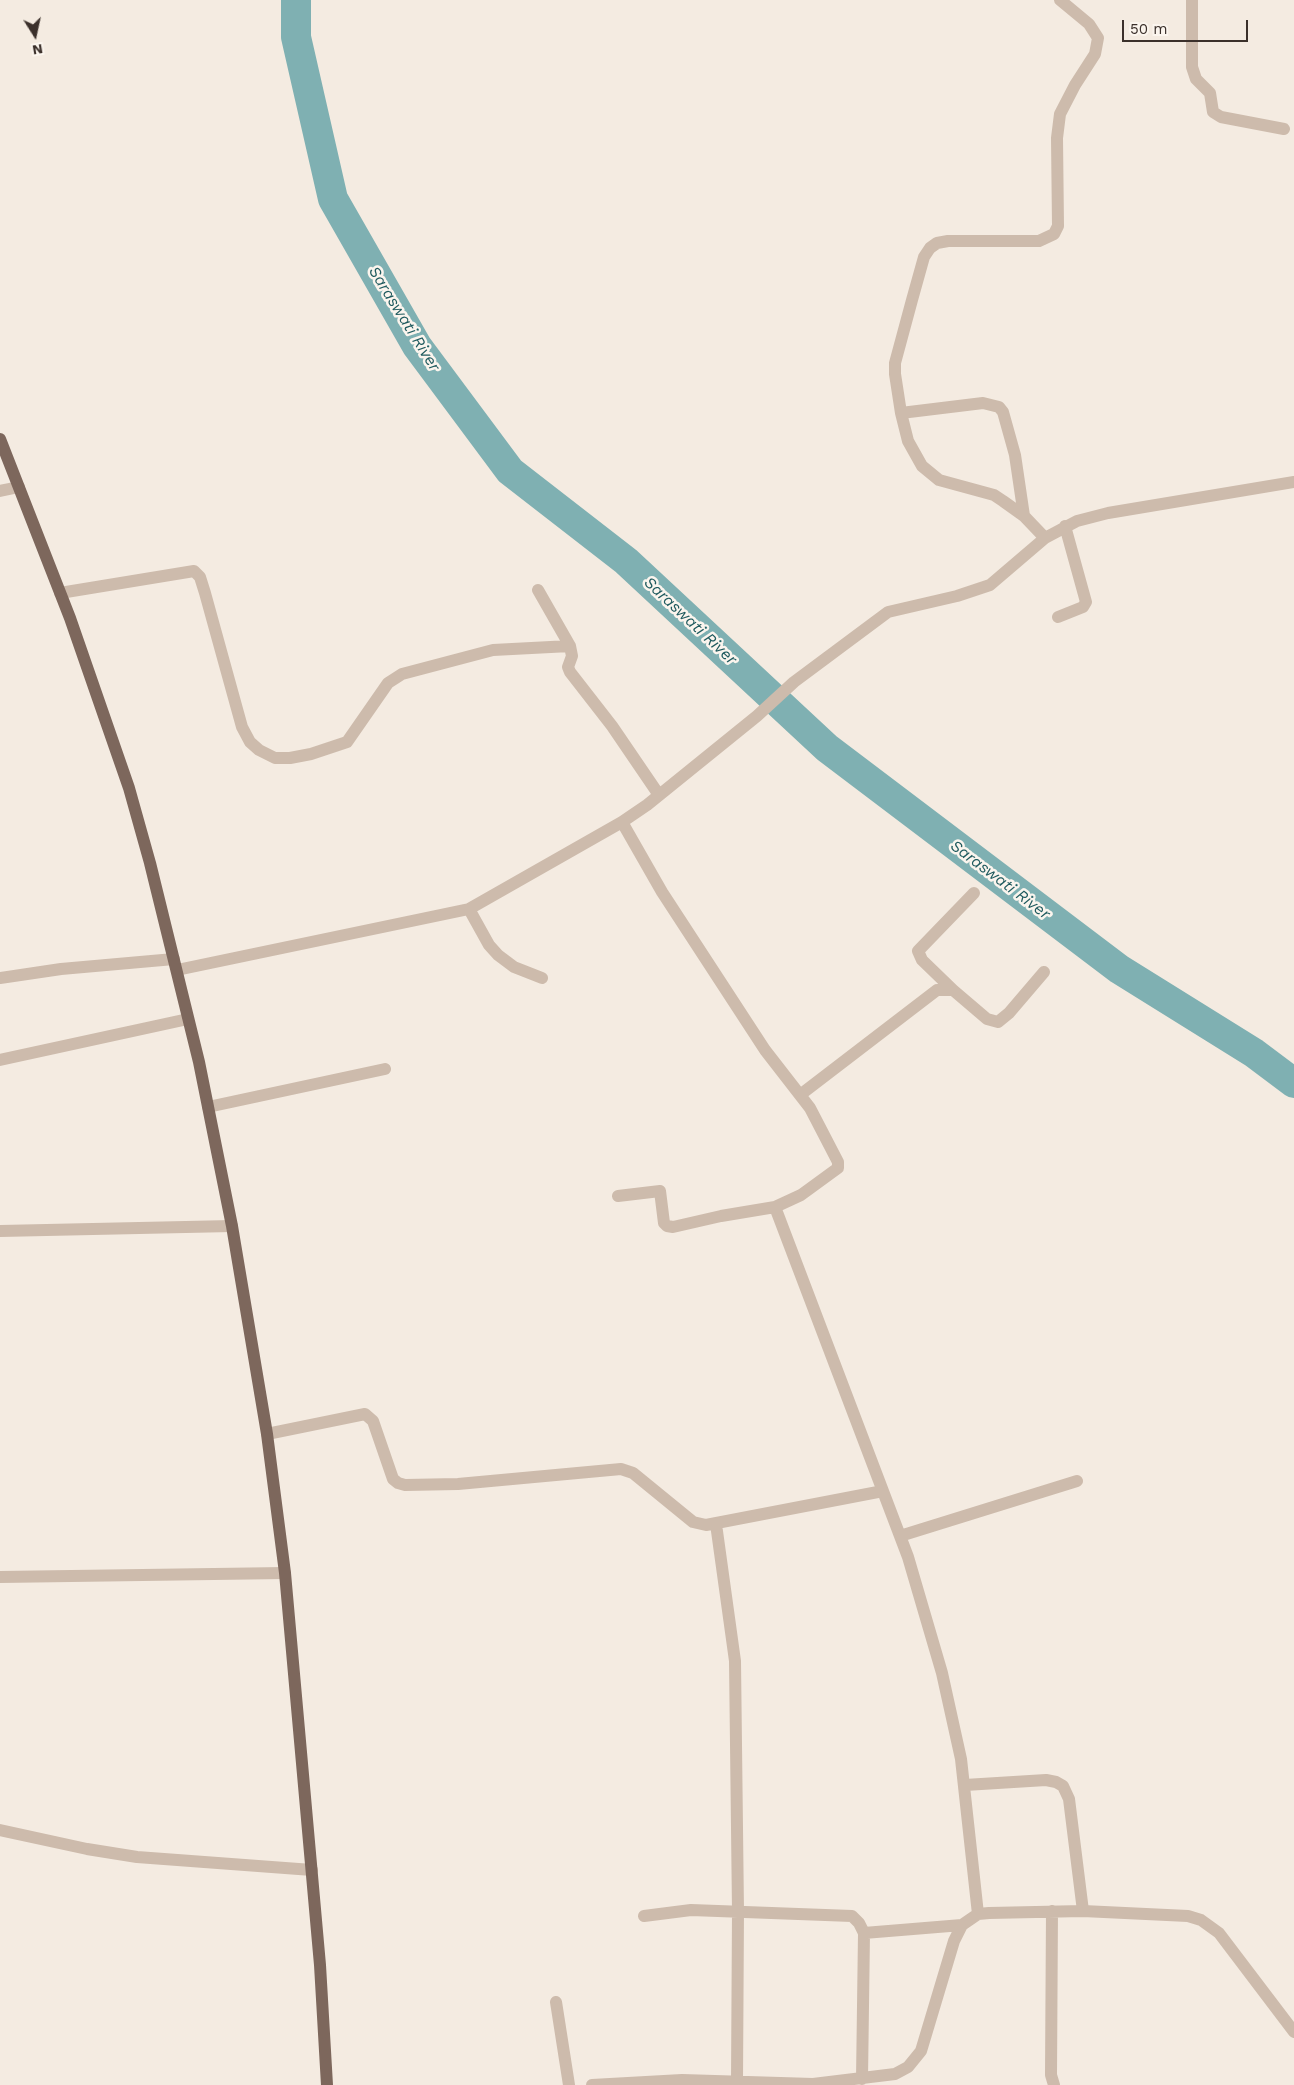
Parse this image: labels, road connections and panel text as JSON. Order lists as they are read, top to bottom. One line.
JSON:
{"water":["Saraswati River"],"scale_bar":"50 m","north":"bottom"}
